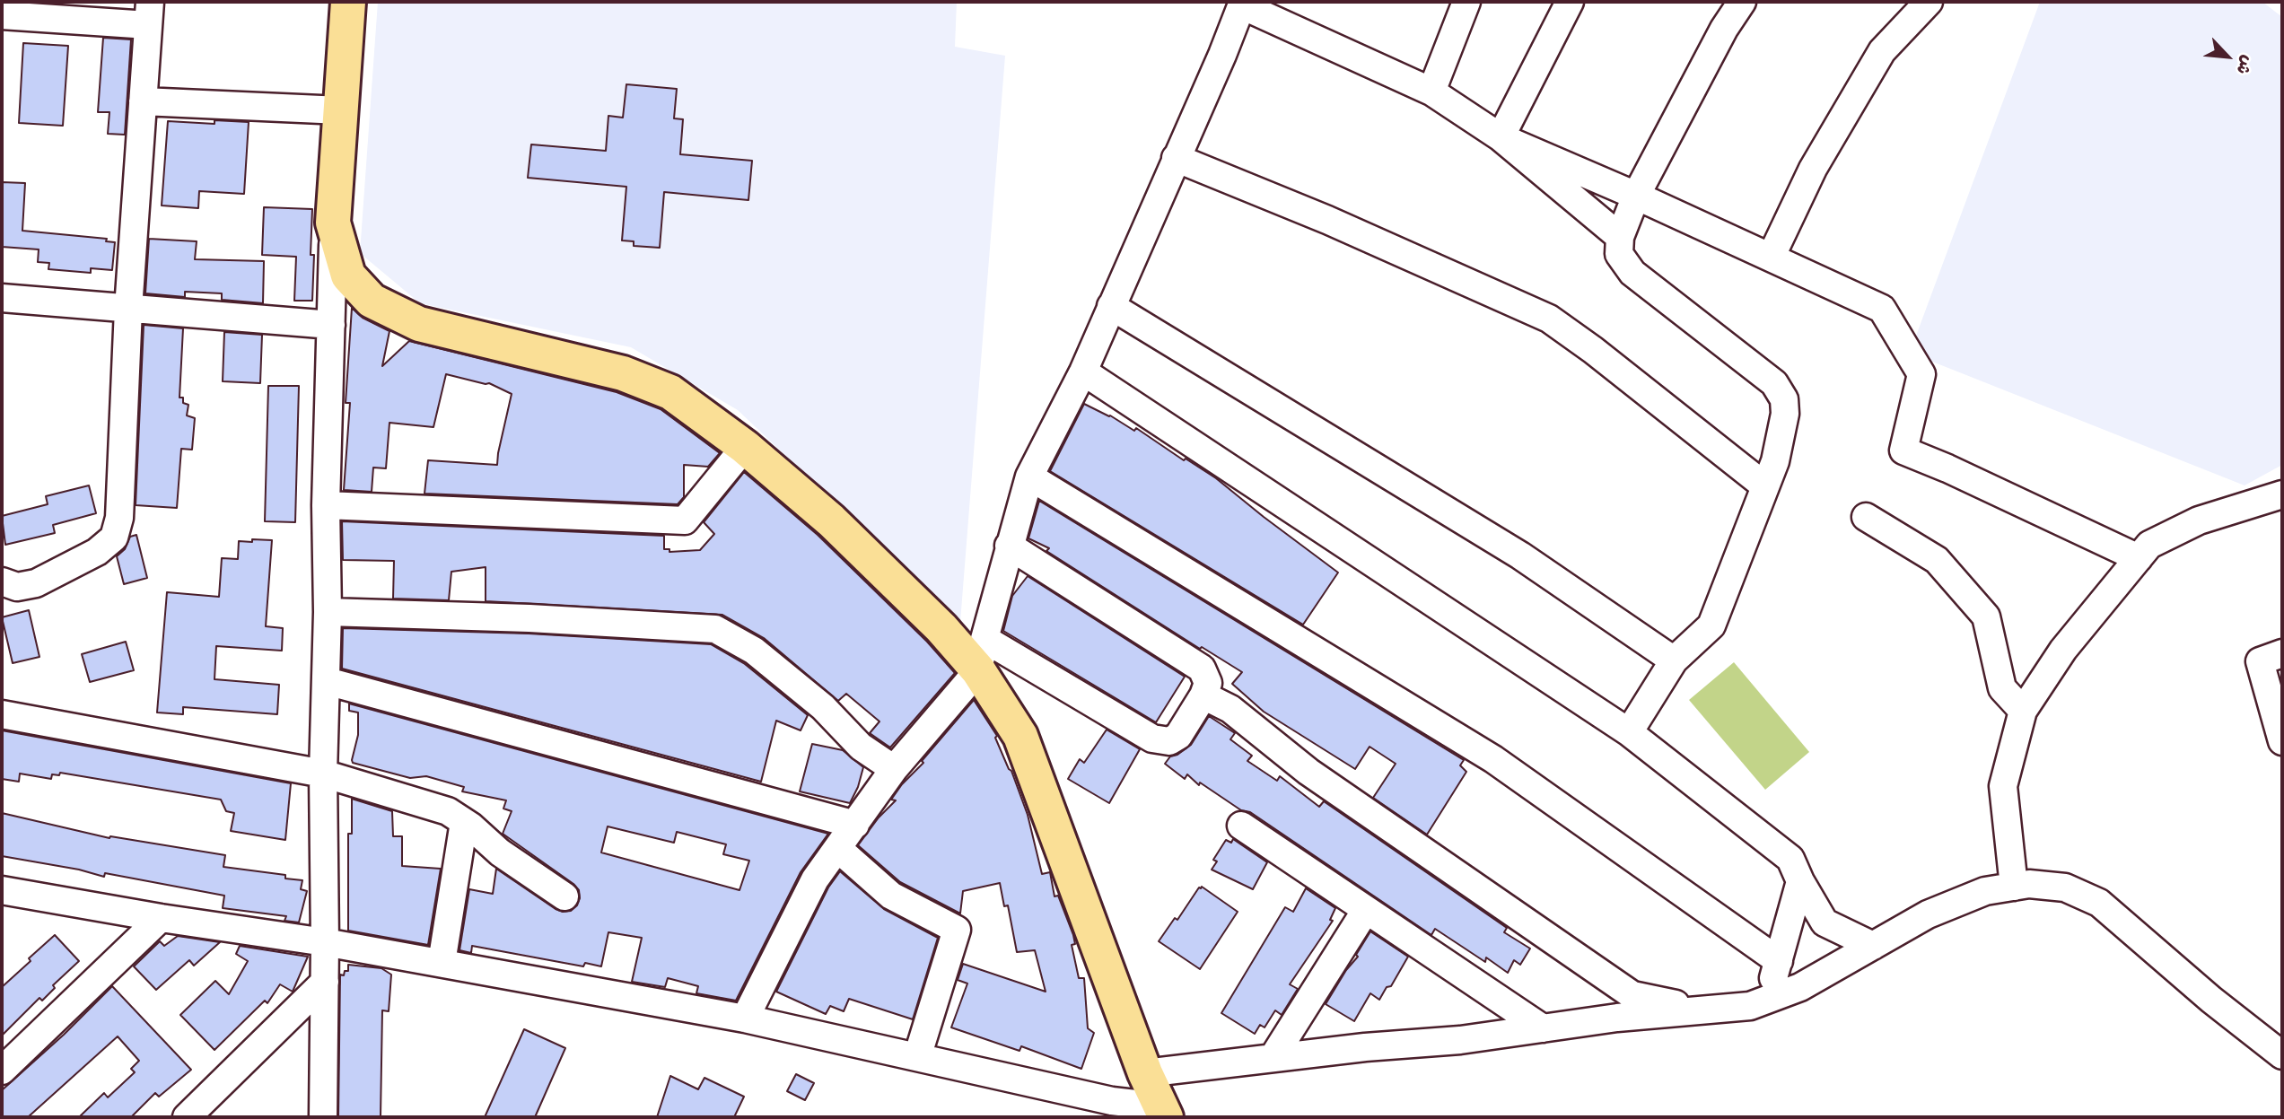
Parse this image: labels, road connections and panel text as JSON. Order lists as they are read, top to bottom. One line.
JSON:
{"north":"bottom right"}
